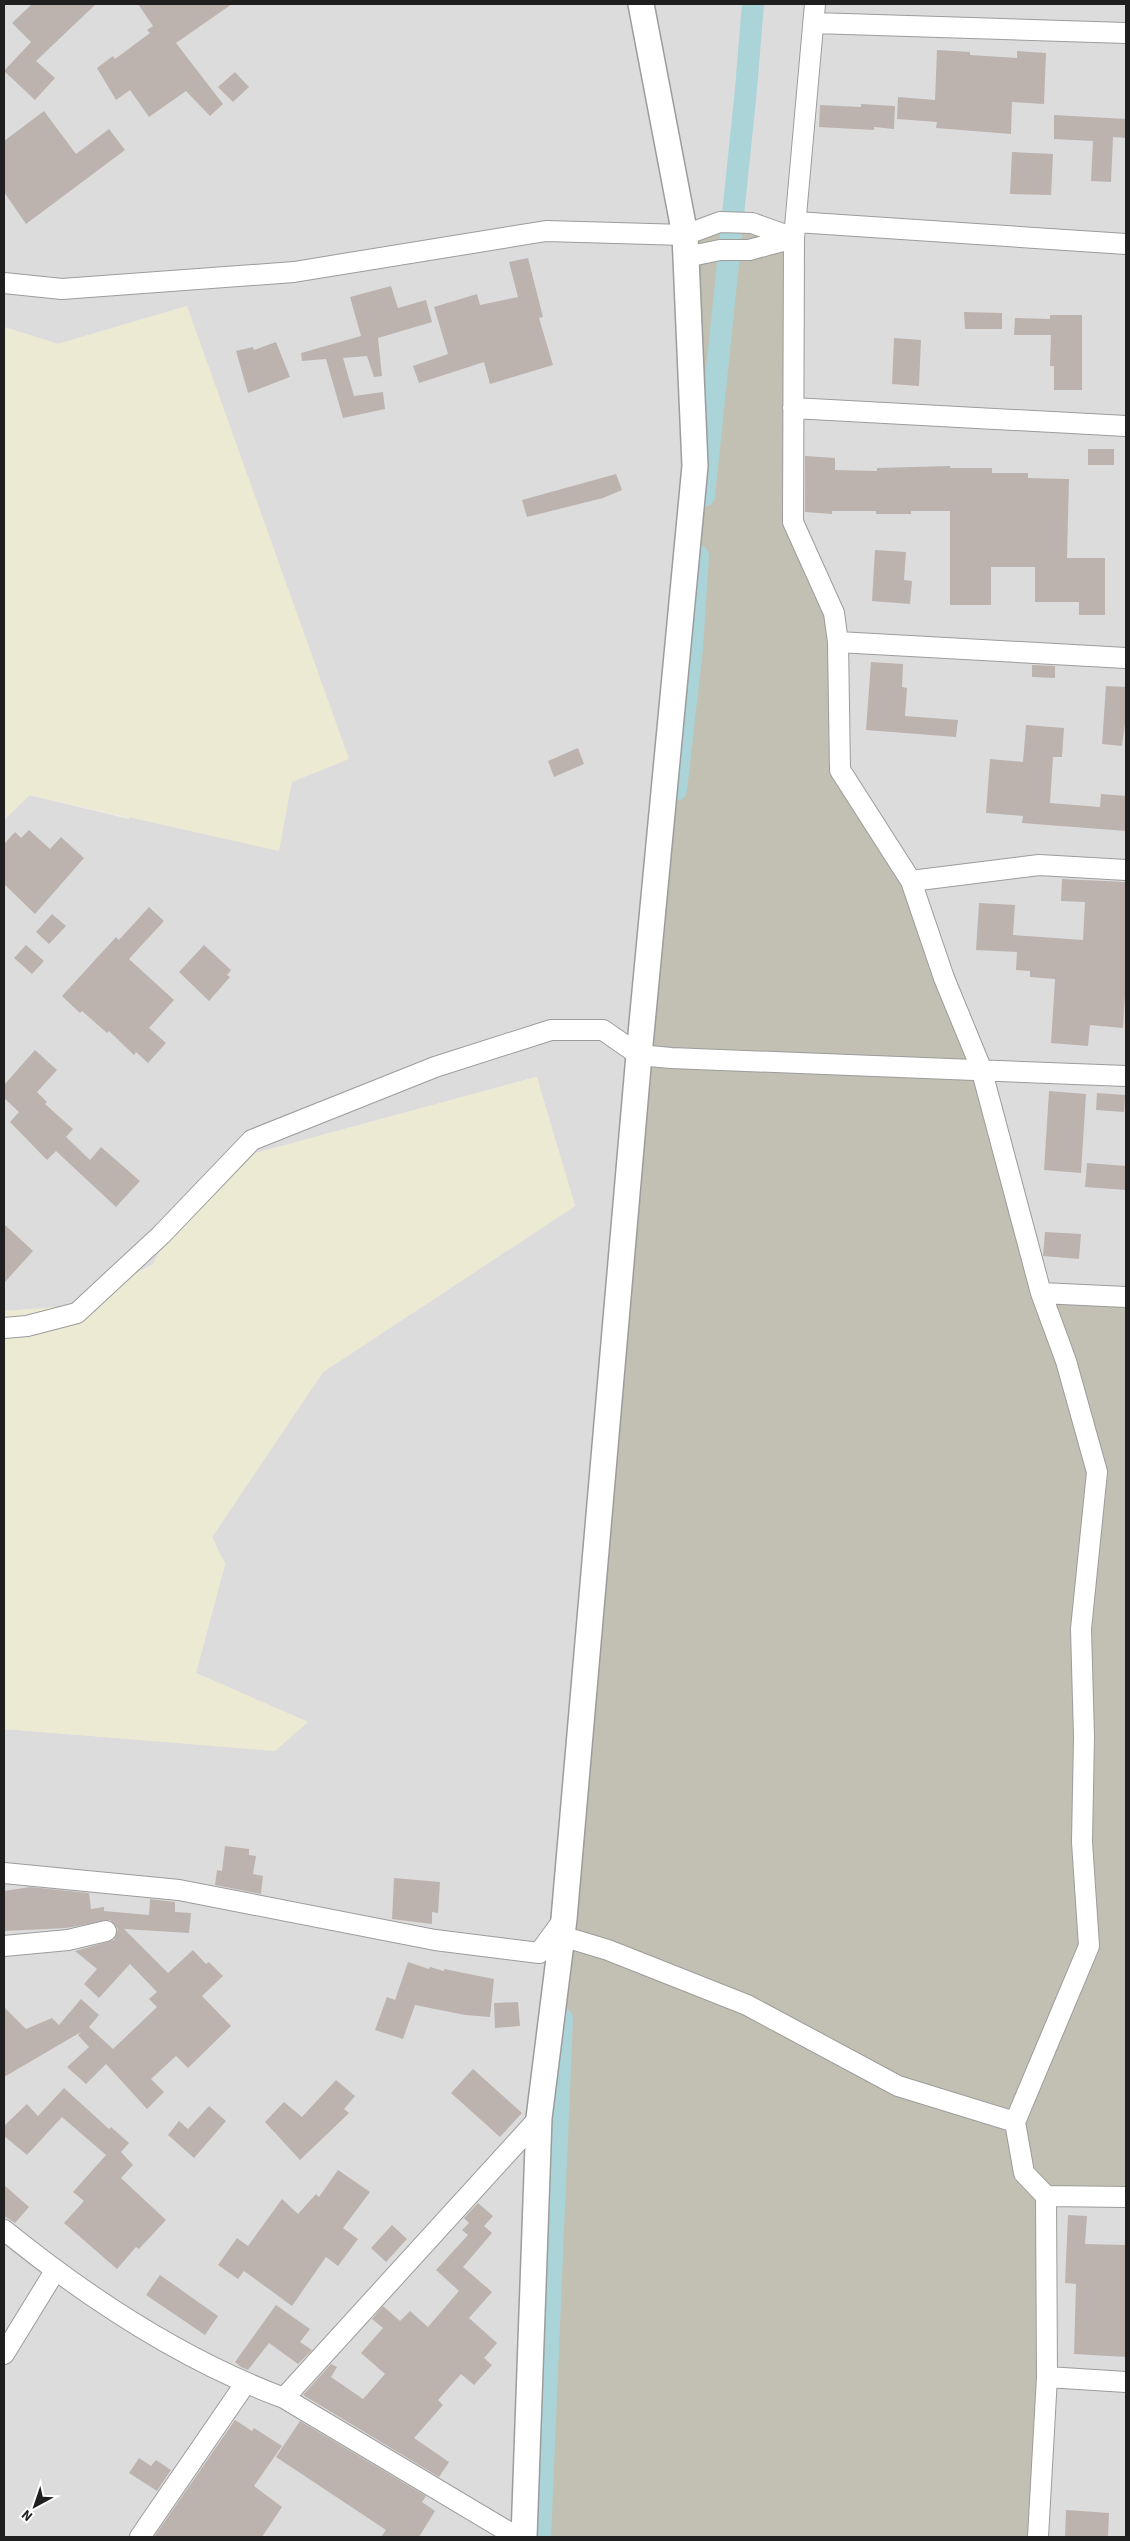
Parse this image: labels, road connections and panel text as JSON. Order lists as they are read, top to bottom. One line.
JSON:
{"north":"bottom left"}
